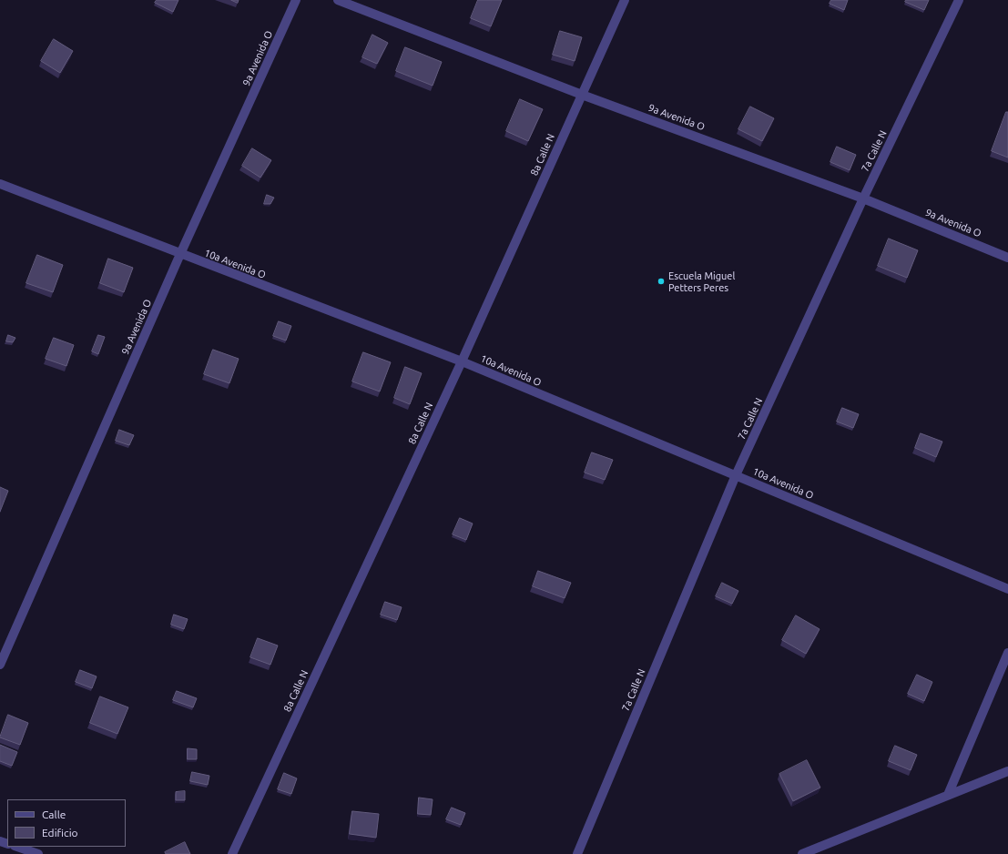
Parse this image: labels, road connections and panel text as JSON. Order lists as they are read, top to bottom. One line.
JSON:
{"streets":{"street":["9a Avenida O","7a Calle N","8a Calle N","10a Avenida O"]},"crossings":[["9a Avenida O","7a Calle N"],["9a Avenida O","8a Calle N"],["9a Avenida O","10a Avenida O"],["7a Calle N","10a Avenida O"],["8a Calle N","10a Avenida O"]],"places":["Escuela Miguel Petters Peres"],"legend":["Calle","Edificio"]}
